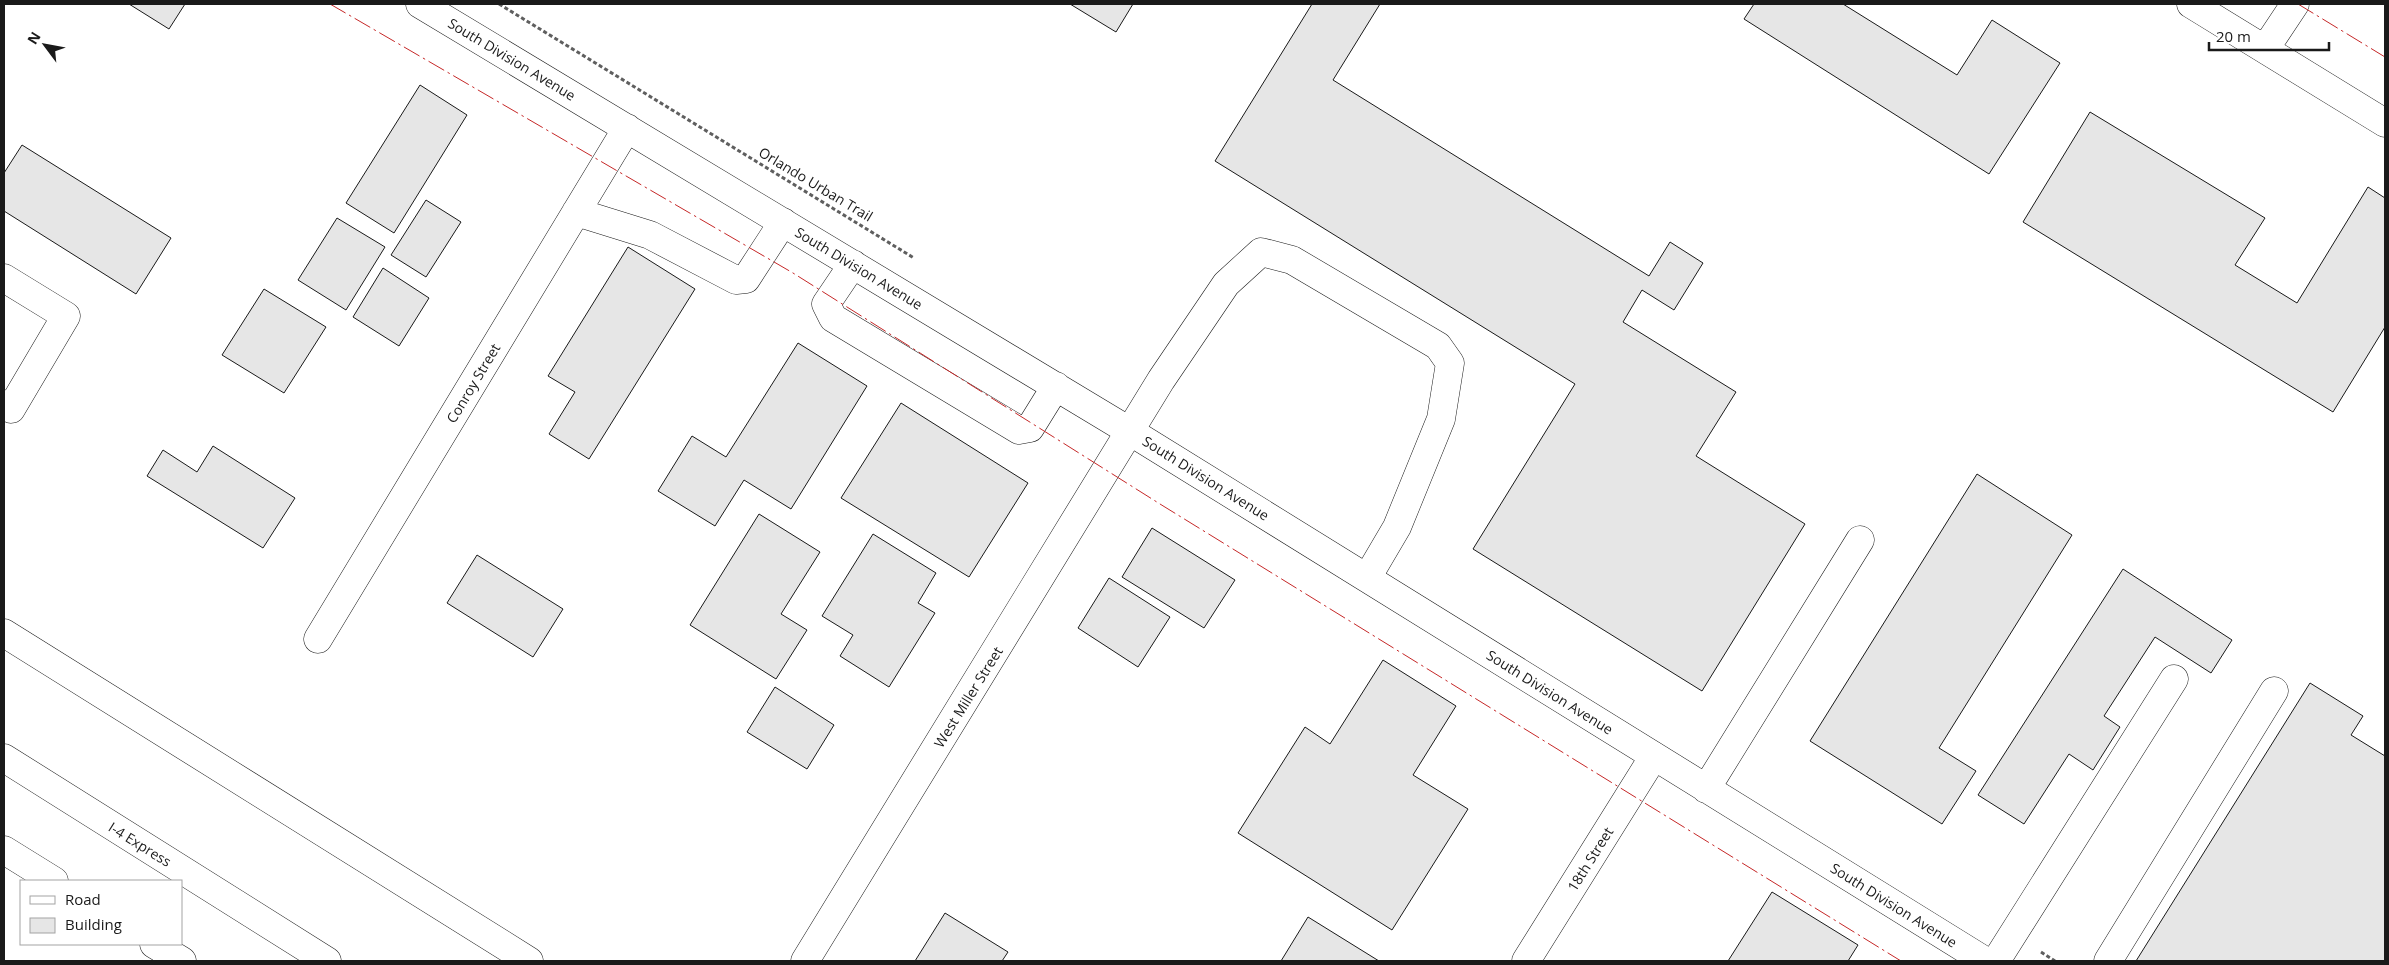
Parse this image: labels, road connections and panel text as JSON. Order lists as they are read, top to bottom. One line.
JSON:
{"streets":{"main road":["South Division Avenue","Conroy Street","West Miller Street","I-4 Express","18th Street"],"path":["Orlando Urban Trail"]},"crossings":[["South Division Avenue","Conroy Street"],["South Division Avenue","West Miller Street"],["South Division Avenue","18th Street"]],"legend":["Road","Building"],"scale_bar":"20 m","north":"top left"}
